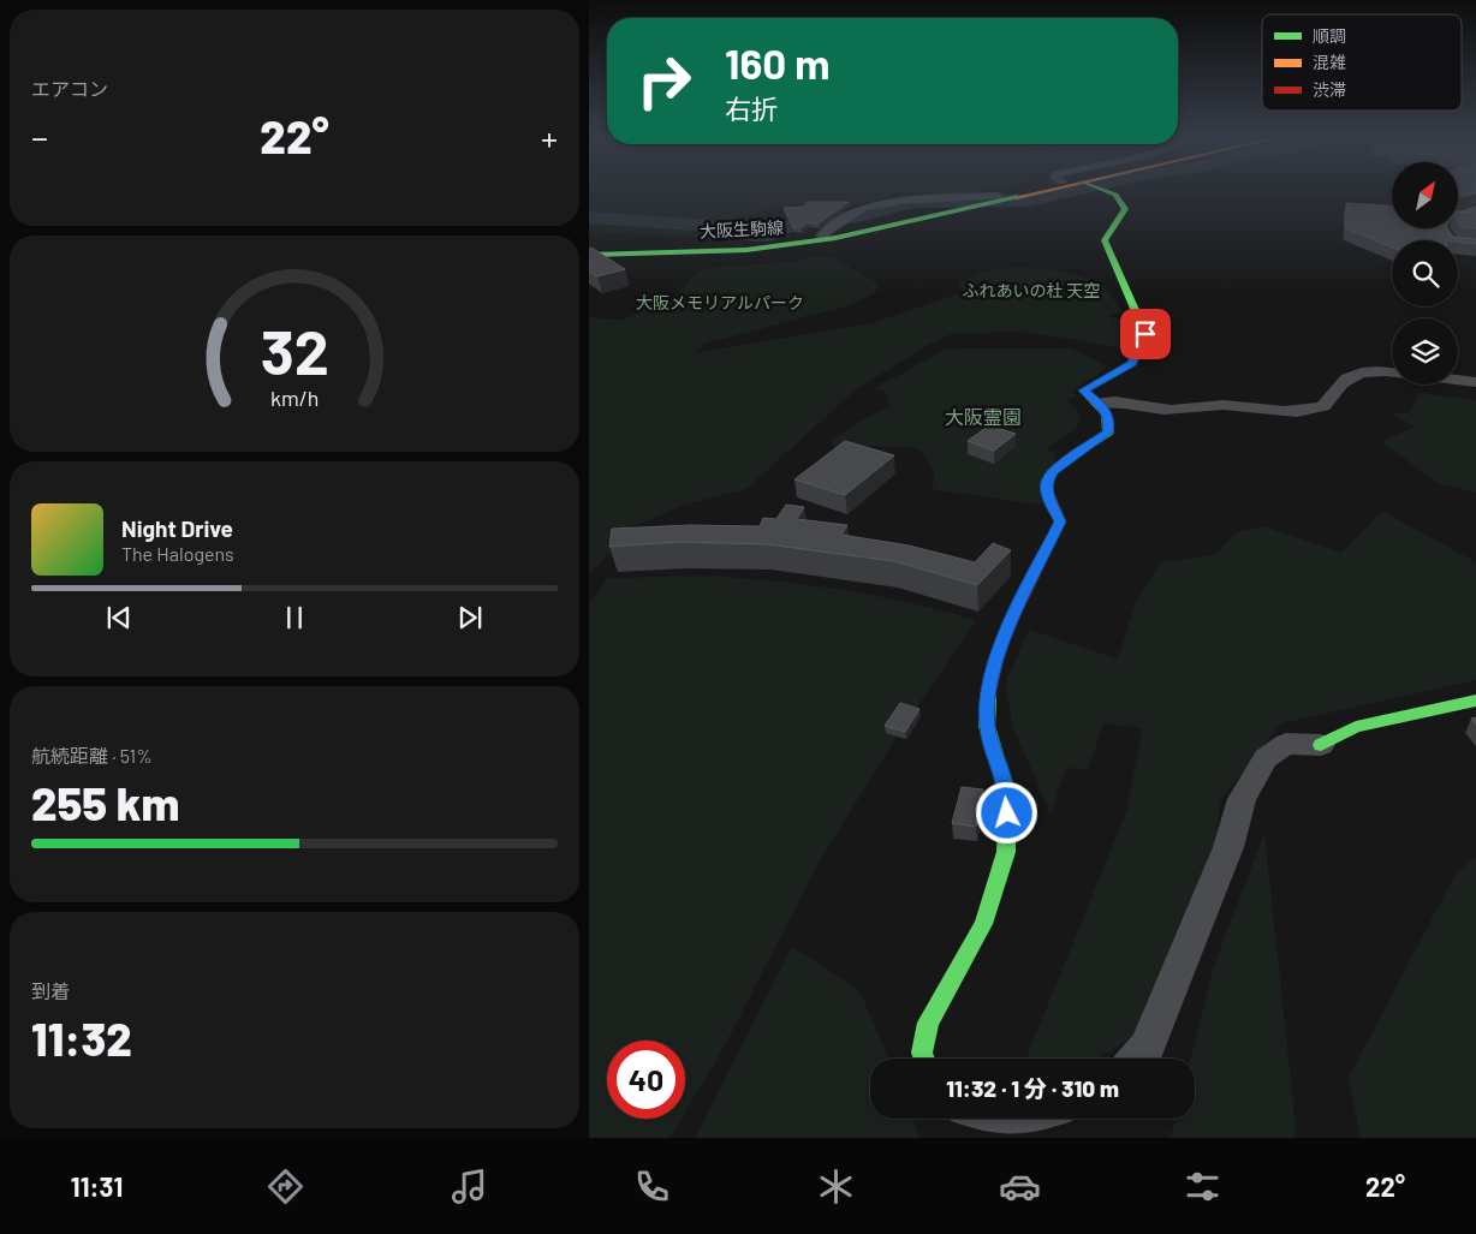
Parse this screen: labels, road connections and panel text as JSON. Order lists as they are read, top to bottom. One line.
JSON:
{"streets":{"main road":["大阪生駒線"]},"parks":["ふれあいの杜 天空","大阪メモリアルパーク","大阪霊園"],"legend":["順調","混雑","渋滞"],"north":"top right","page":{"tile":["エアコン",["航続距離 · 51%","255 km"],["到着","11:32"]],"turn":["160 m","右折"],"heat":["−","22°","+"],"song":["Night Drive","The Halogens"],"limit":"40","trip":"11:32 · 1 分 · 310 m","tabs":["11:31","22°"],"gauge":["32","km/h"]}}
